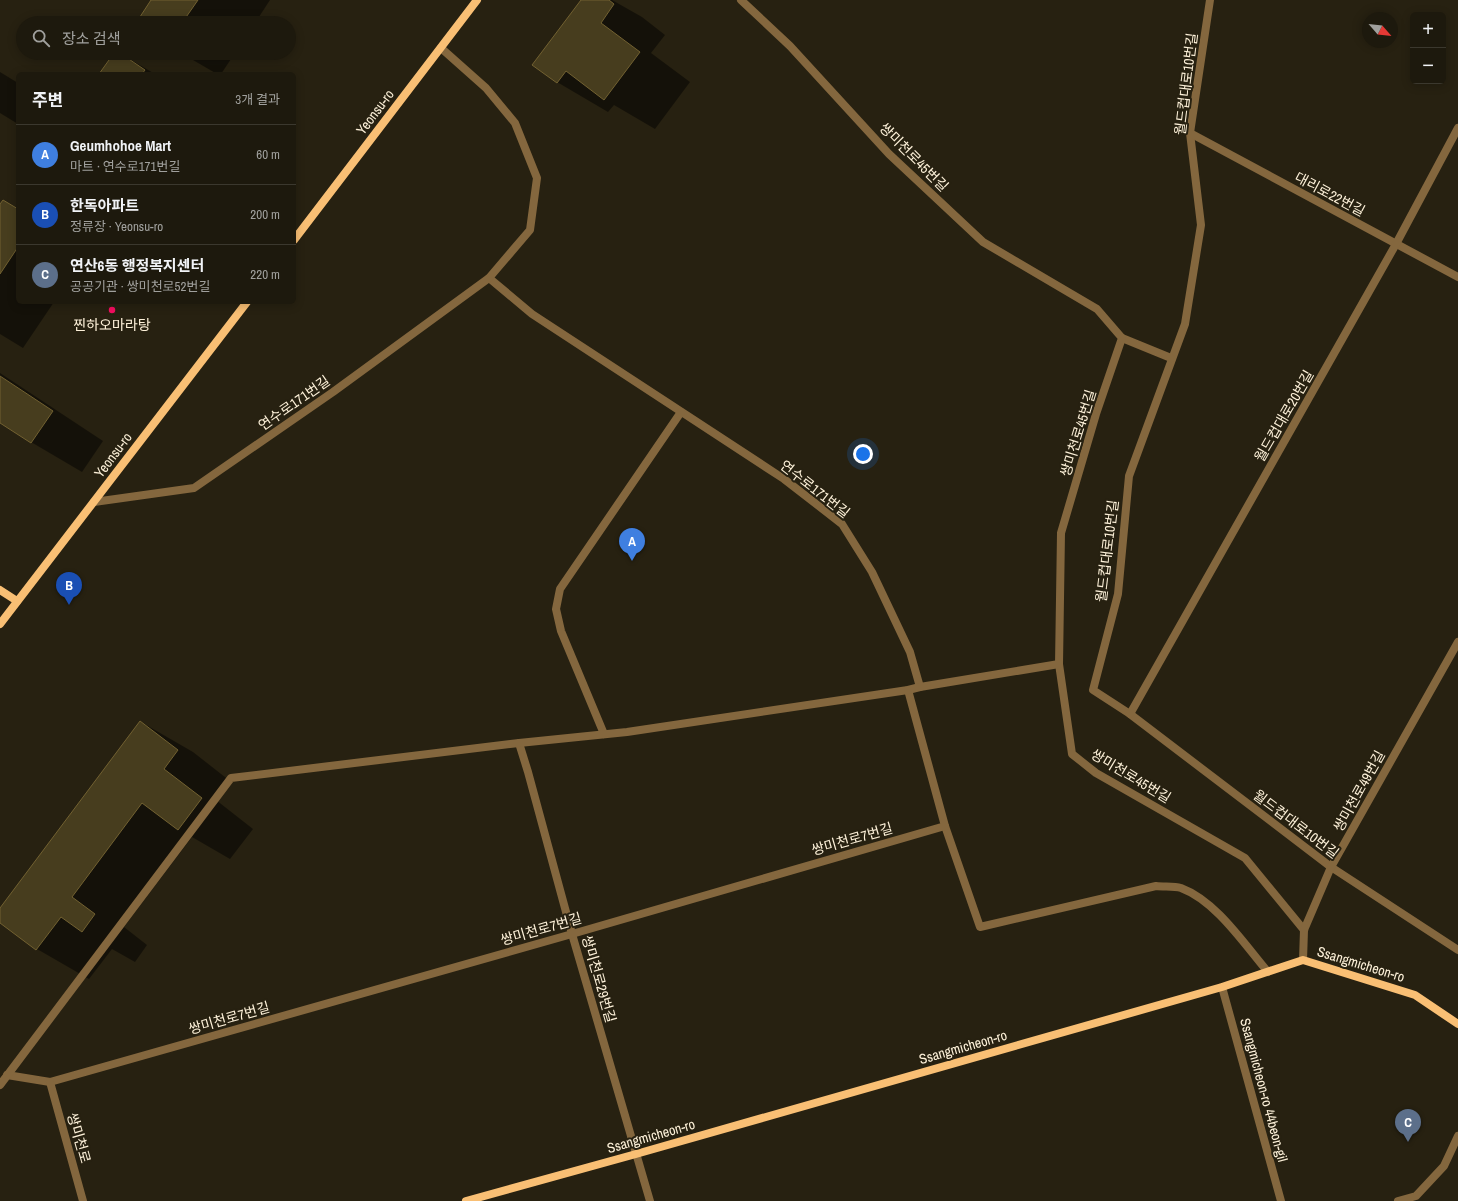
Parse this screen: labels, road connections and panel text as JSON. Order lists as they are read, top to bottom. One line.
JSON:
{"streets":{"street":["월드컵대로10번길","Yeonsu-ro","쌍미천로45번길","대리로22번길","연수로171번길","월드컵대로20번길","쌍미천로49번길","쌍미천로7번길","Ssangmicheon-ro","쌍미천로29번길","Ssangmicheon-ro 44beon-gil","쌍미천로"]},"crossings":[["월드컵대로10번길","대리로22번길"],["월드컵대로10번길","월드컵대로20번길"],["월드컵대로10번길","쌍미천로49번길"],["Yeonsu-ro","연수로171번길"],["쌍미천로45번길","쌍미천로49번길"],["대리로22번길","월드컵대로20번길"],["쌍미천로49번길","Ssangmicheon-ro"],["쌍미천로7번길","쌍미천로29번길"],["쌍미천로7번길","쌍미천로"],["Ssangmicheon-ro","쌍미천로29번길"],["Ssangmicheon-ro","Ssangmicheon-ro 44beon-gil"]],"places":["찐하오마라탕"],"north":"bottom right","page":{"map_buttons":["+","−"],"search":"장소 검색","heading":["주변","3개 결과"],"list":[{"mark":"A","name":"Geumhohoe Mart","note":"마트 · 연수로171번길","value":"60 m"},{"mark":"B","name":"한독아파트","note":"정류장 · Yeonsu-ro","value":"200 m"},{"mark":"C","name":"연산6동 행정복지센터","note":"공공기관 · 쌍미천로52번길","value":"220 m"}],"pins":["A","B","C"]}}
